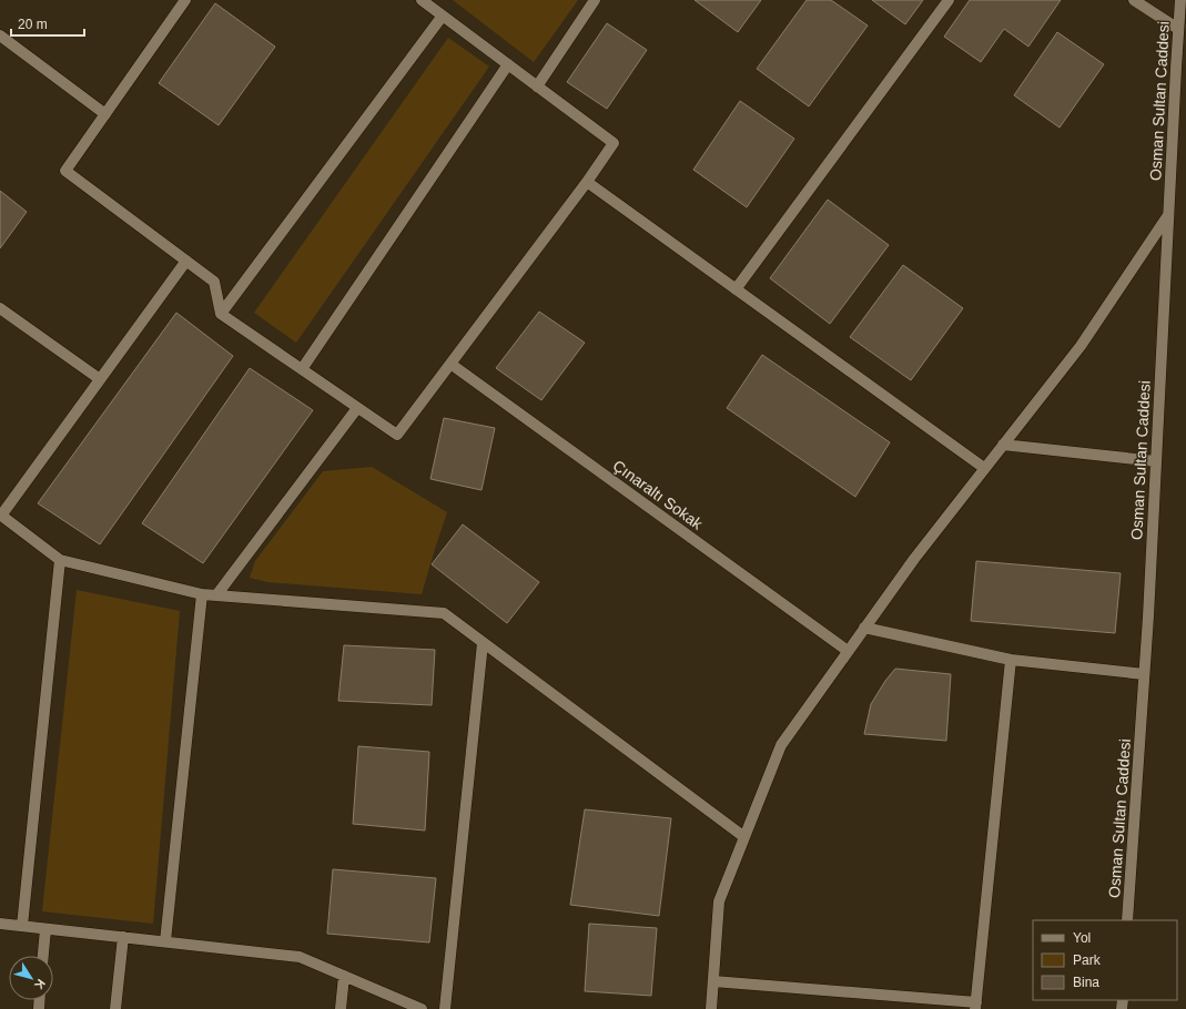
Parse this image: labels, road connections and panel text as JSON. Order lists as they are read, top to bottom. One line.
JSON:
{"streets":{"street":["Osman Sultan Caddesi","Çınaraltı Sokak"]},"legend":["Yol","Park","Bina"],"scale_bar":"20 m","north":"bottom right"}
